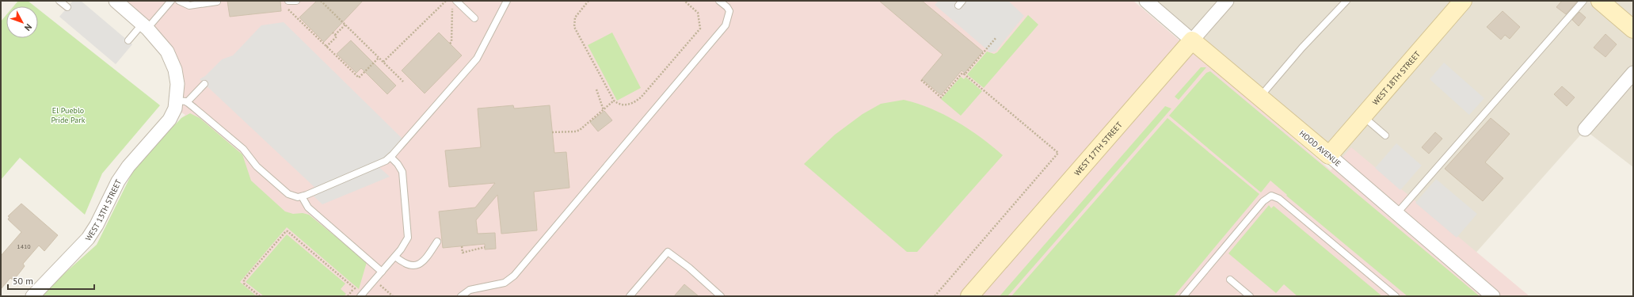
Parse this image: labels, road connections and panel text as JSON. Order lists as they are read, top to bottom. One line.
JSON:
{"streets":{"street":["WEST 18TH STREET","WEST 17TH STREET","HOOD AVENUE","WEST 13TH STREET"]},"crossings":[["WEST 18TH STREET","HOOD AVENUE"],["WEST 17TH STREET","HOOD AVENUE"]],"parks":["El Pueblo Pride Park"],"house_numbers":["1410"],"scale_bar":"50 m","north":"bottom right"}
